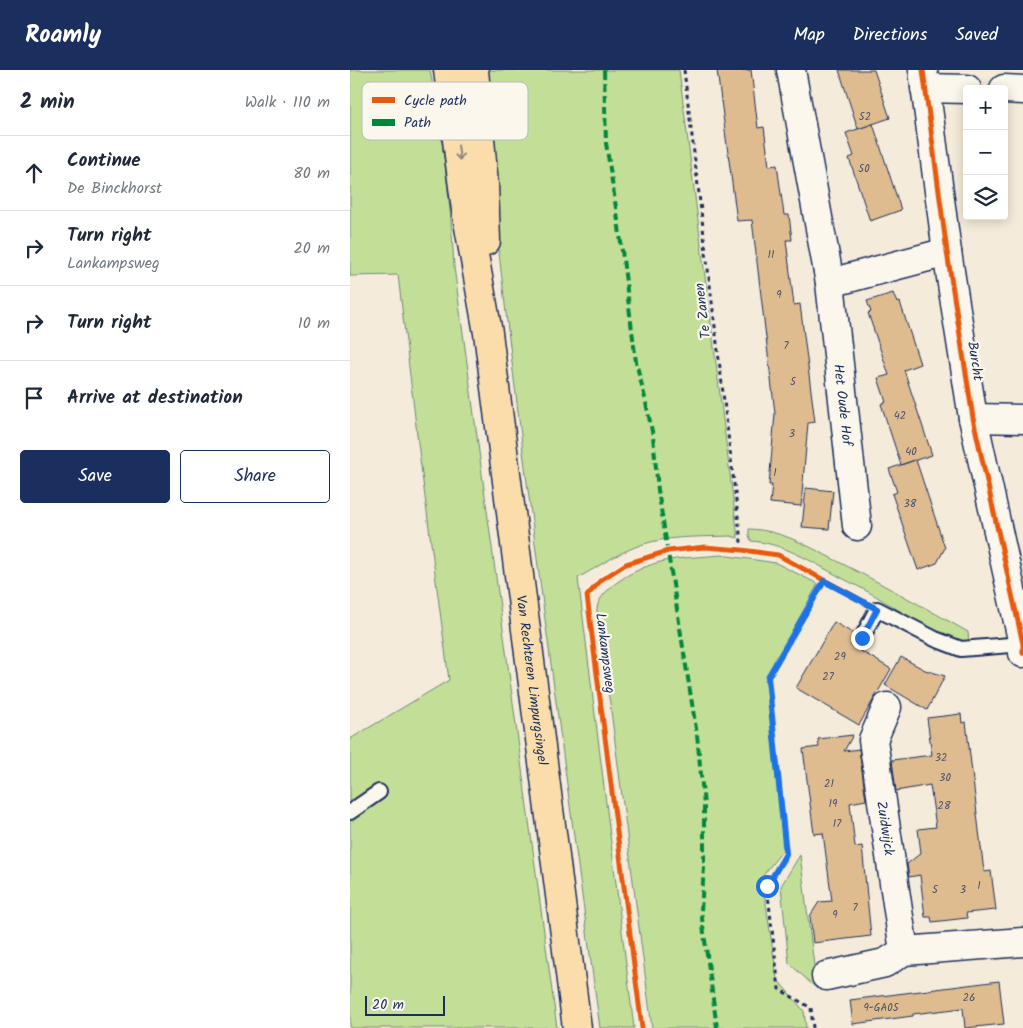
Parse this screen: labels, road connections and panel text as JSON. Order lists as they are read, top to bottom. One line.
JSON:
{"streets":{"main road":["Van Rechteren Limpurgsingel"],"street":["Burcht","Het Oude Hof","Zuidwijck"],"path":["Te Zanen"],"cycle path":["Lankampsweg"]},"house_numbers":["52","50","11","9","7","5","42","3","40","1","38","29","27","32","30","21","19","28","17","1","5","3","7","9","26","9-GA05"],"legend":["Cycle path","Path"],"scale_bar":"20 m","page":{"header":"Roamly","nav":["Map","Directions","Saved"],"heading":["2 min","Walk · 110 m"],"map_buttons":["+","−"],"list":[["Continue","De Binckhorst","80 m"],["Turn right","Lankampsweg","20 m"],["Turn right","10 m"],"Arrive at destination"],"buttons":["Save","Share"],"scale":"20 m"}}
